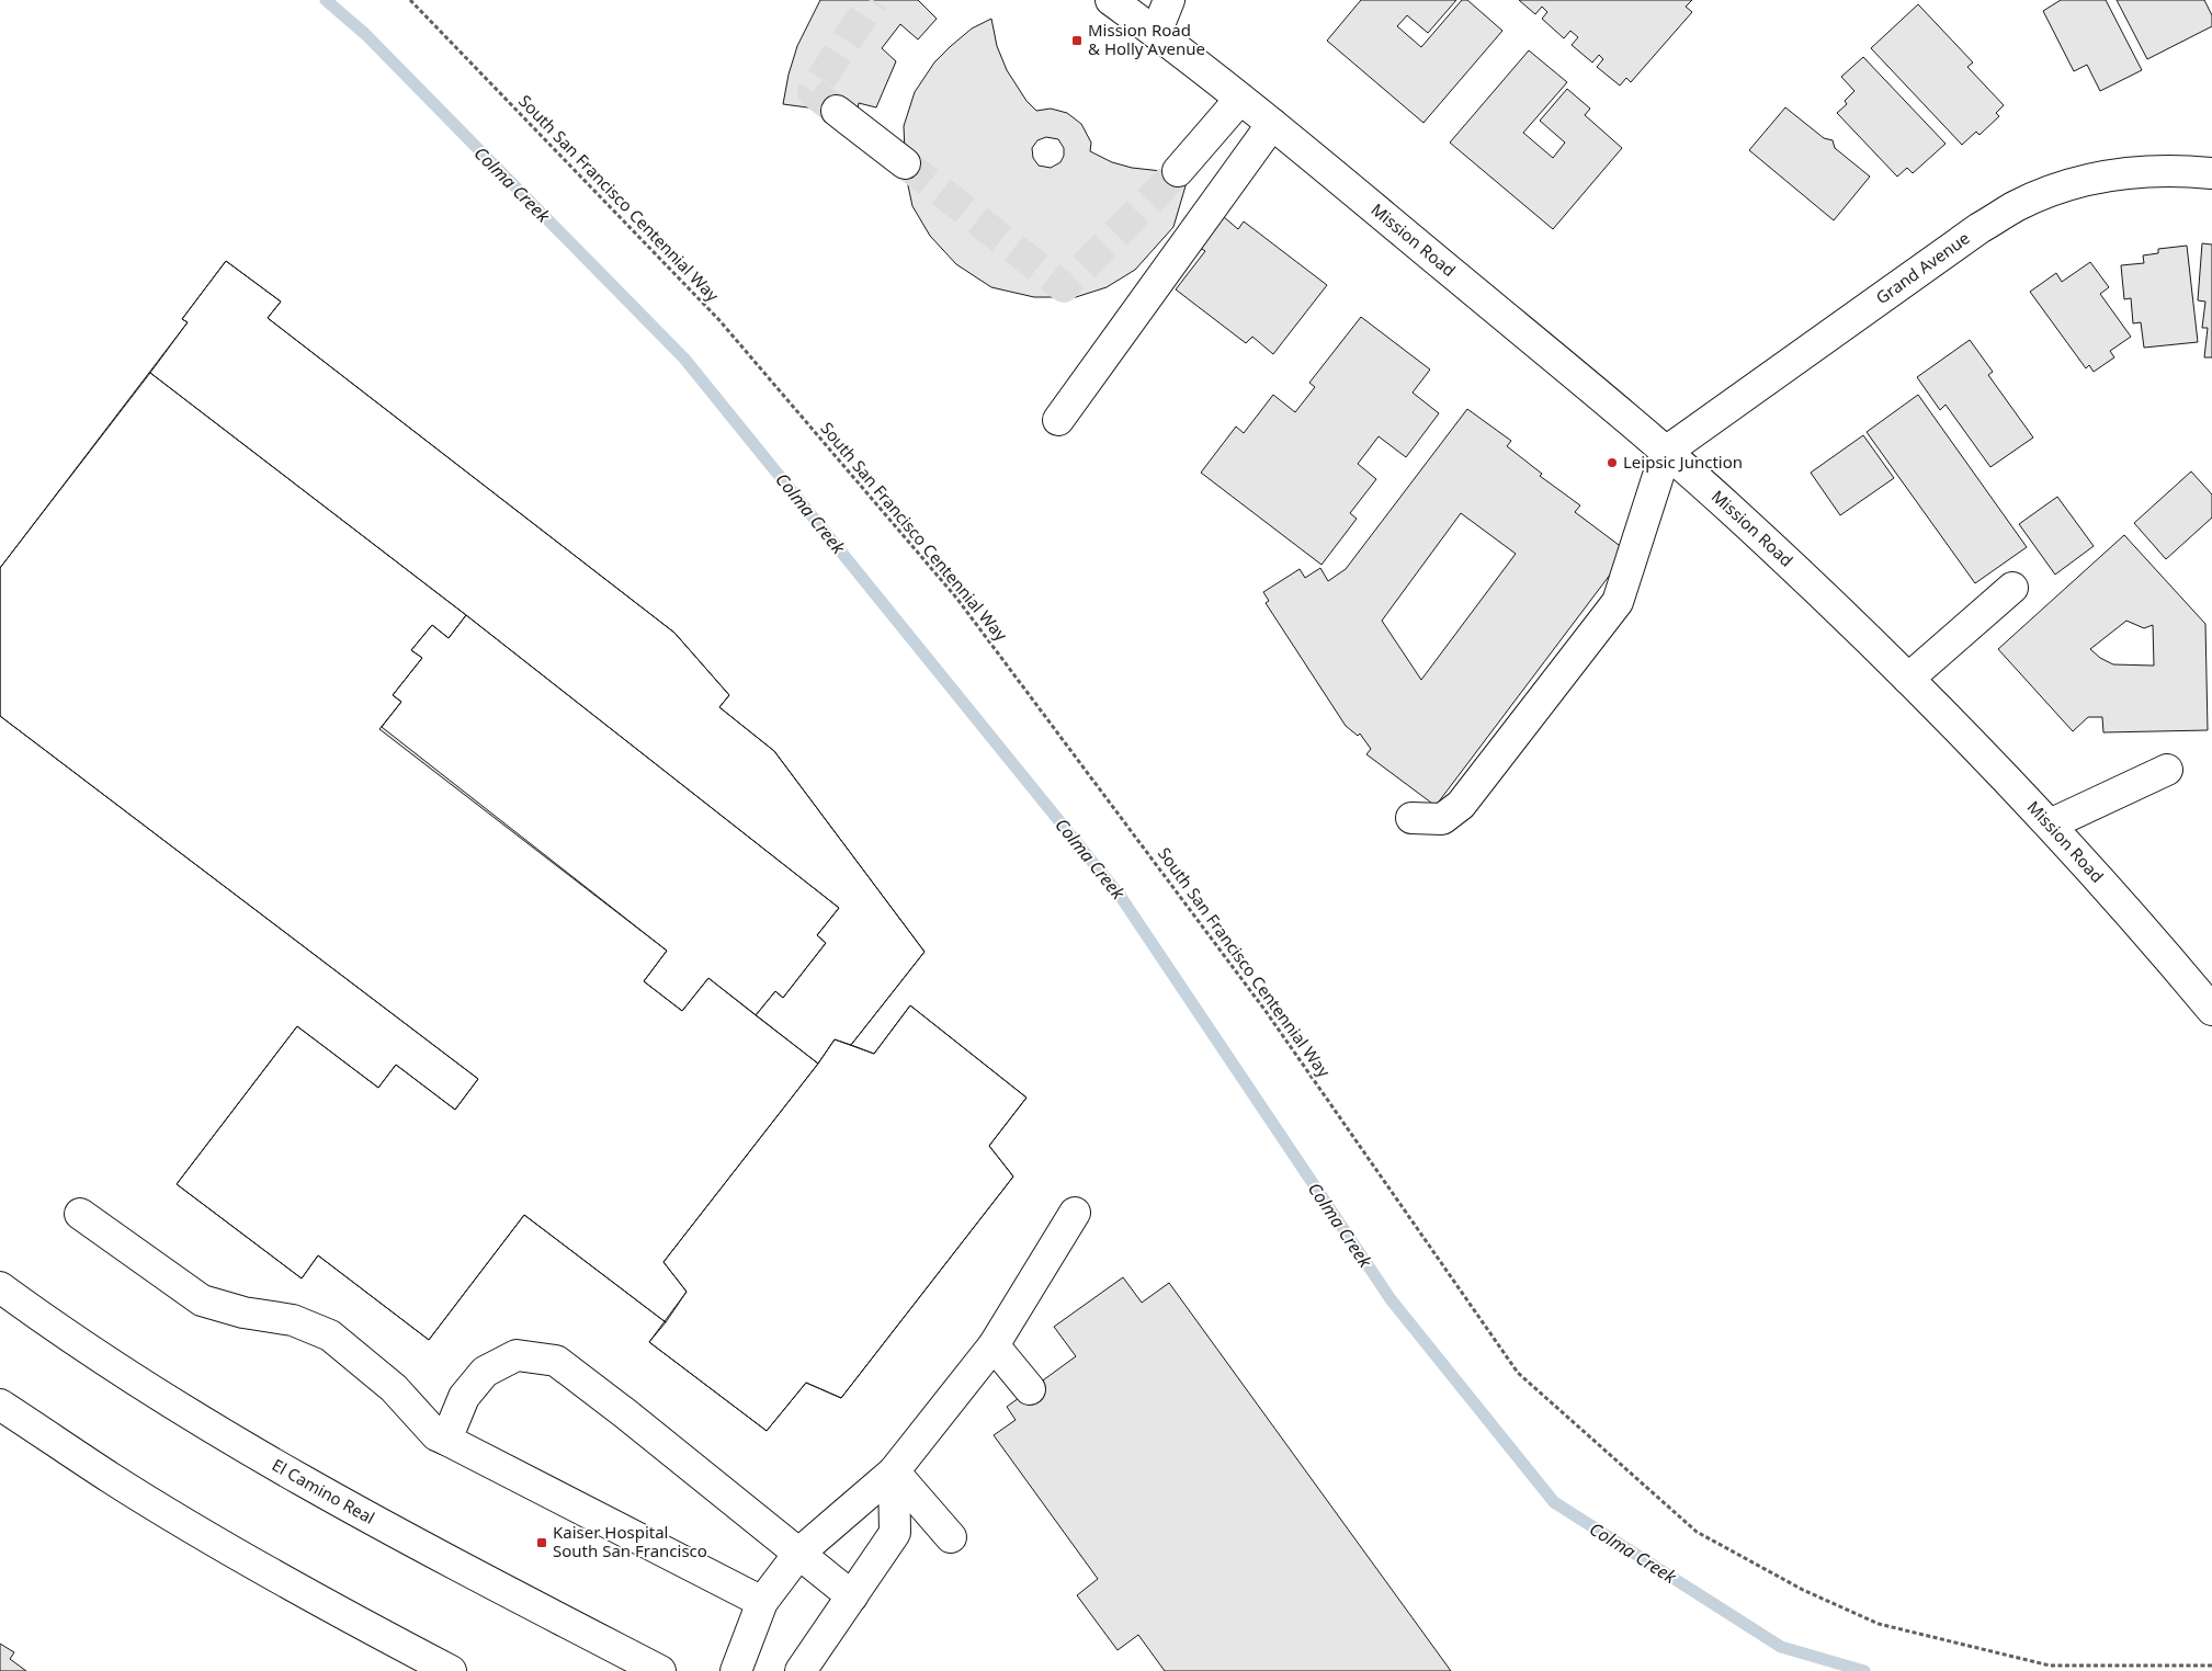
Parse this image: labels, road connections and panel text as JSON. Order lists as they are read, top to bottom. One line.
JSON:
{"streets":{"street":["Mission Road","Grand Avenue","El Camino Real"],"path":["South San Francisco Centennial Way"]},"crossings":[["Mission Road","Grand Avenue"]],"water":["Colma Creek"],"places":{"transit":["Mission Road & Holly Avenue","Kaiser Hospital South San Francisco"],"other":["Leipsic Junction"]}}
